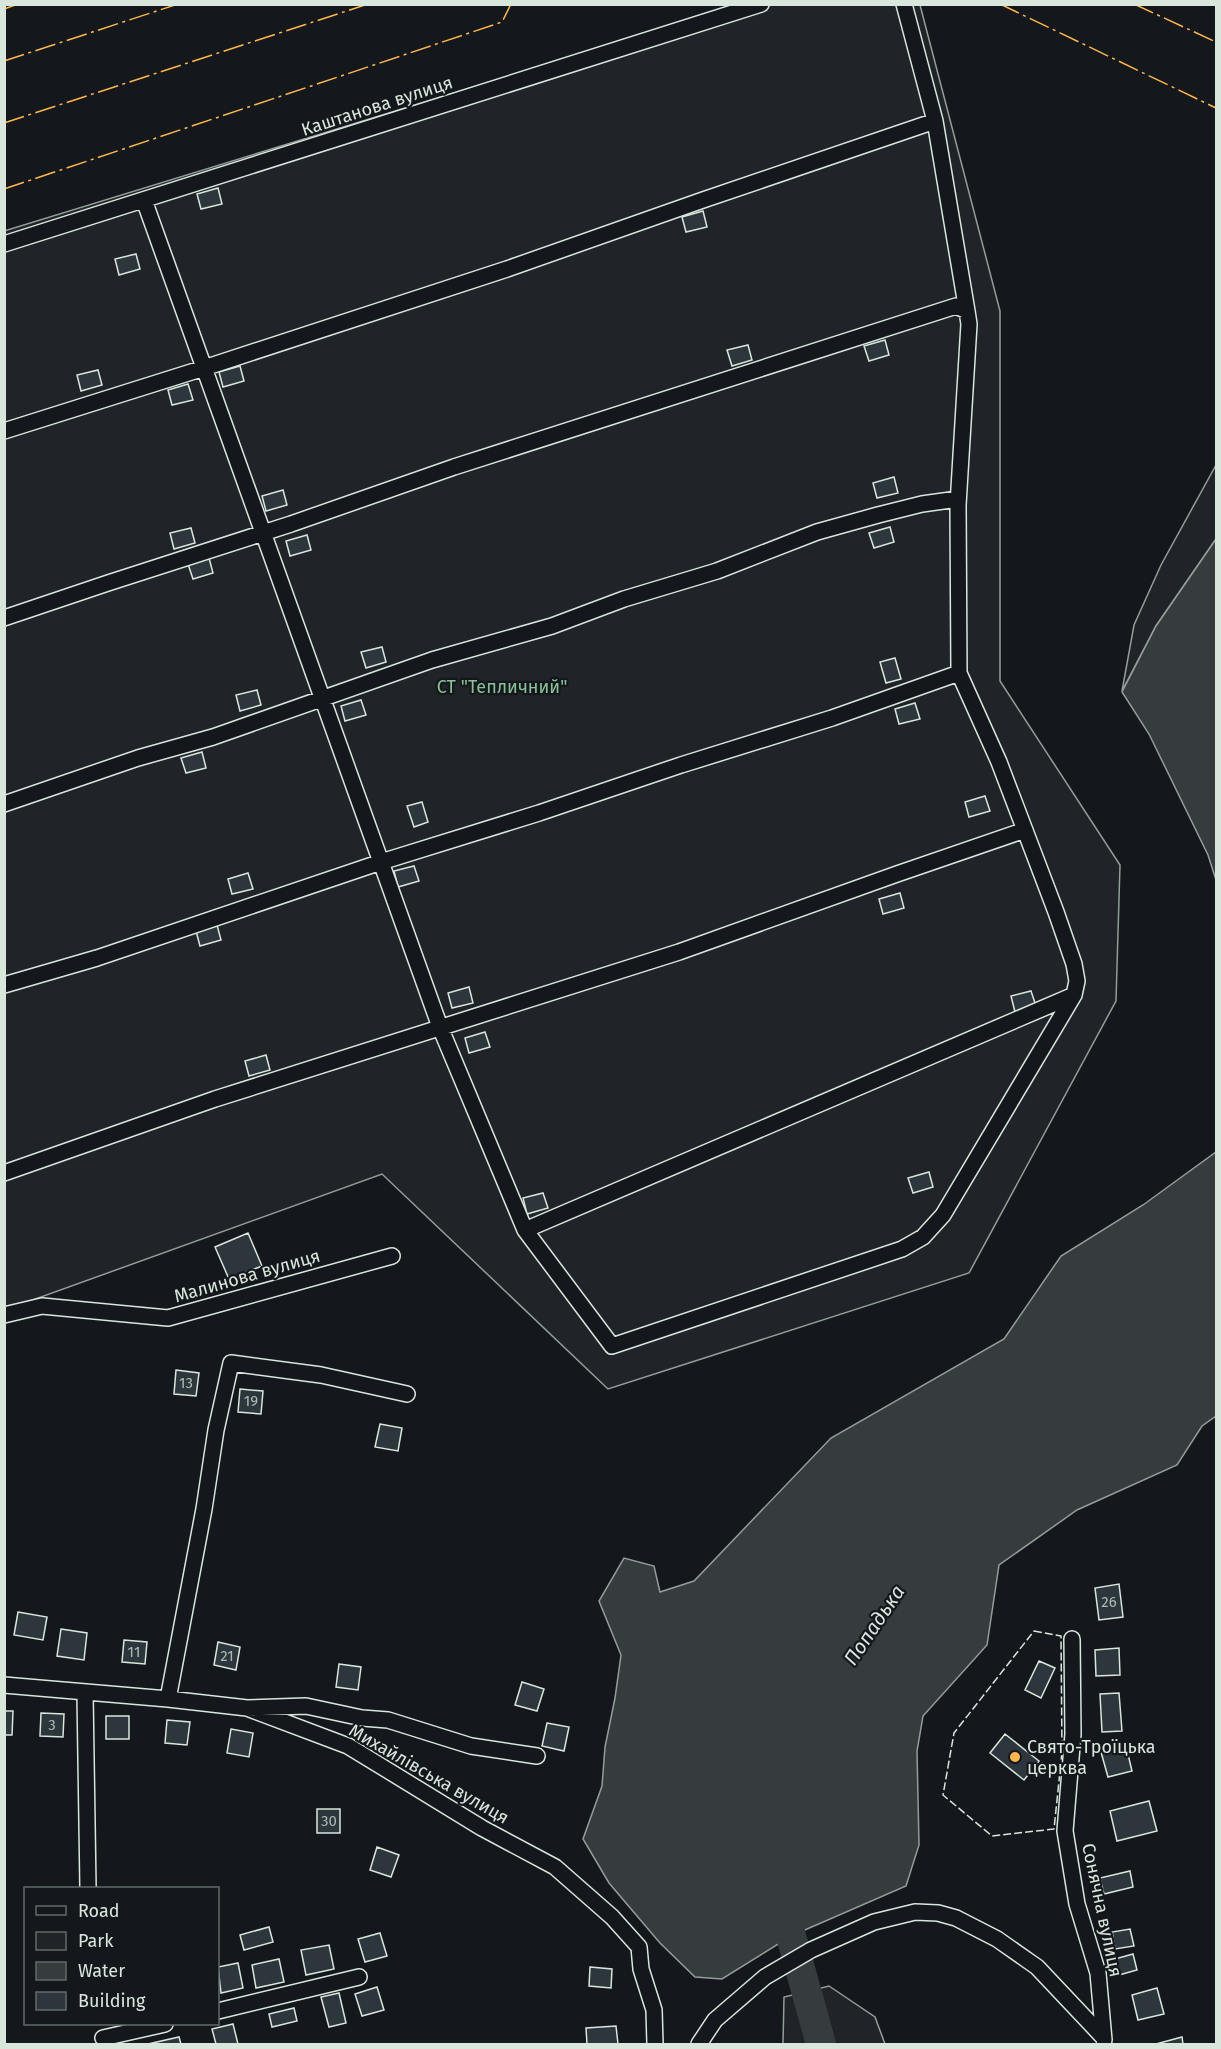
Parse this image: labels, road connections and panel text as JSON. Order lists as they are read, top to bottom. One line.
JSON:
{"streets":{"street":["Каштанова вулиця","Малинова вулиця","Михайлівська вулиця","Сонячна вулиця"]},"water":["Попадька"],"parks":["СТ \"Тепличний\""],"places":["Свято-Троїцька церква"],"house_numbers":["13","19","26","11","21","3","30"],"legend":["Road","Park","Water","Building"]}
